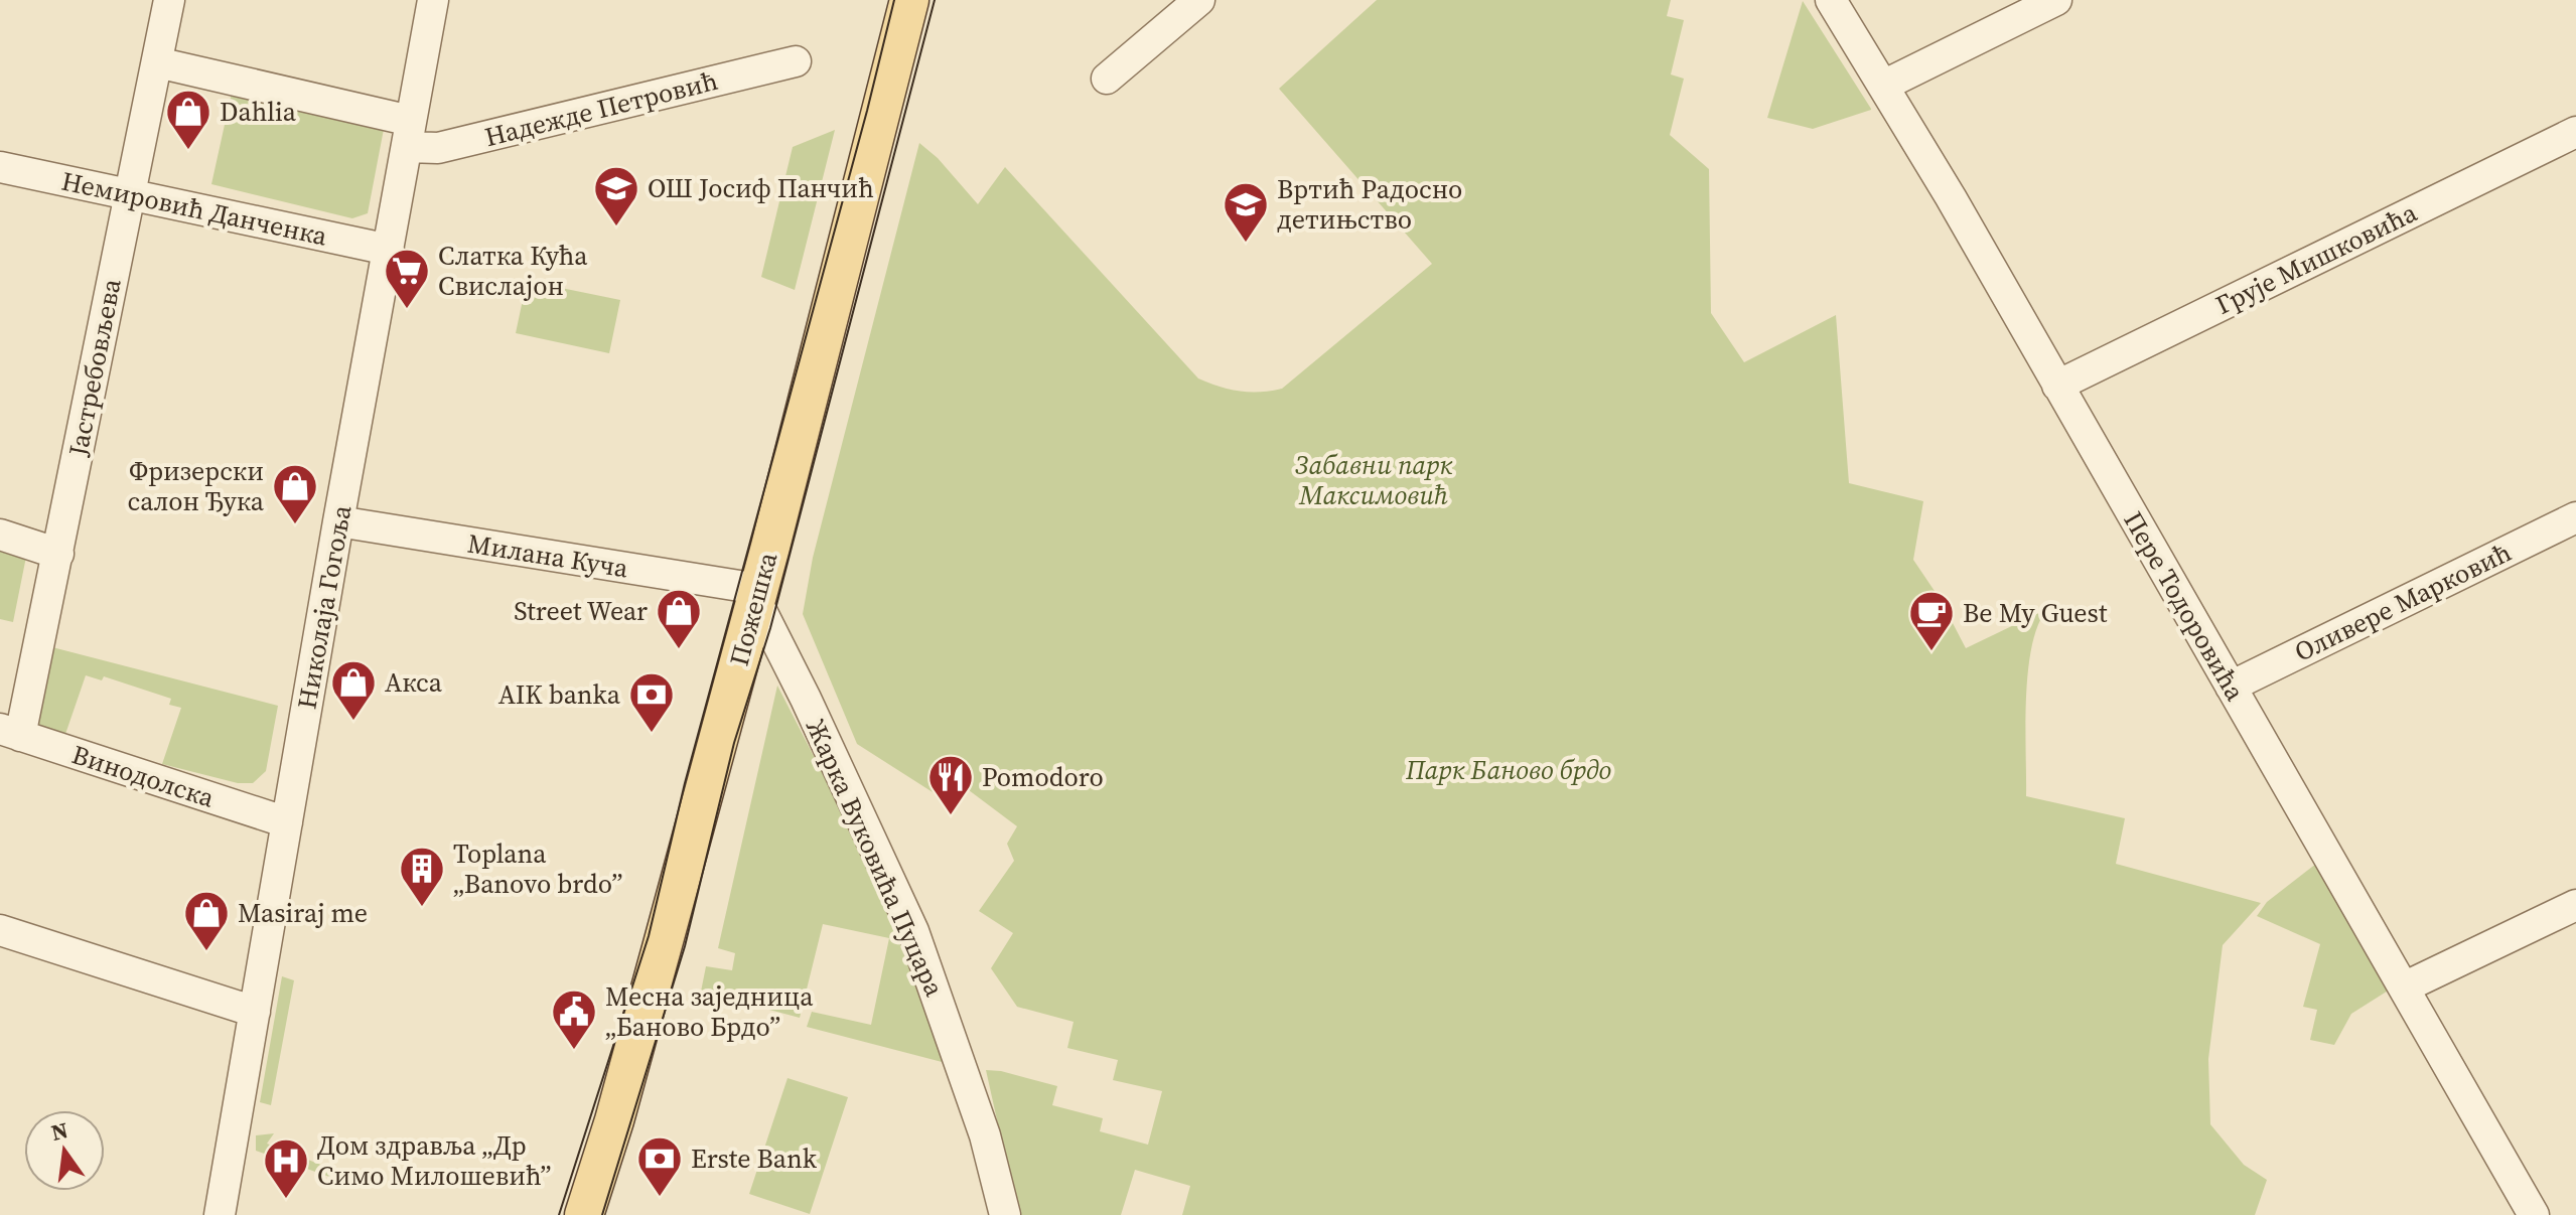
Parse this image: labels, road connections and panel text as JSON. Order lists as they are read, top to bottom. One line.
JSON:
{"streets":{"main road":["Пожешка"],"street":["Надежде Петровић","Немировић Данченка","Грује Мишковића","Јастребовљева","Милана Куча","Оливере Марковић","Пере Тодоровића","Николаја Гогоља","Винодолска","Жарка Вуковића Пуцара"]},"crossings":[["Надежде Петровић","Јастребовљева"],["Надежде Петровић","Николаја Гогоља"],["Немировић Данченка","Јастребовљева"],["Немировић Данченка","Николаја Гогоља"],["Грује Мишковића","Пере Тодоровића"],["Јастребовљева","Винодолска"],["Милана Куча","Николаја Гогоља"],["Милана Куча","Пожешка"],["Милана Куча","Жарка Вуковића Пуцара"],["Оливере Марковић","Пере Тодоровића"],["Николаја Гогоља","Винодолска"],["Пожешка","Жарка Вуковића Пуцара"]],"parks":["Забавни парк Максимовић","Парк Баново брдо"],"places":{"shop":["Dahlia","Фризерски салон Ђука","Street Wear","Акса","Masiraj me"],"school or university":["ОШ Јосиф Панчић","Вртић Радосно детињство"],"supermarket":["Слатка Кућа Свислајон"],"cafe":["Be My Guest"],"bank":["AIK banka","Erste Bank"],"restaurant":["Pomodoro"],"building":["Toplana „Banovo brdo”"],"public building":["Месна заједница „Баново Брдо”"],"hospital":["Дом здравља „Др Симо Милошевић”"]},"north":"top"}
